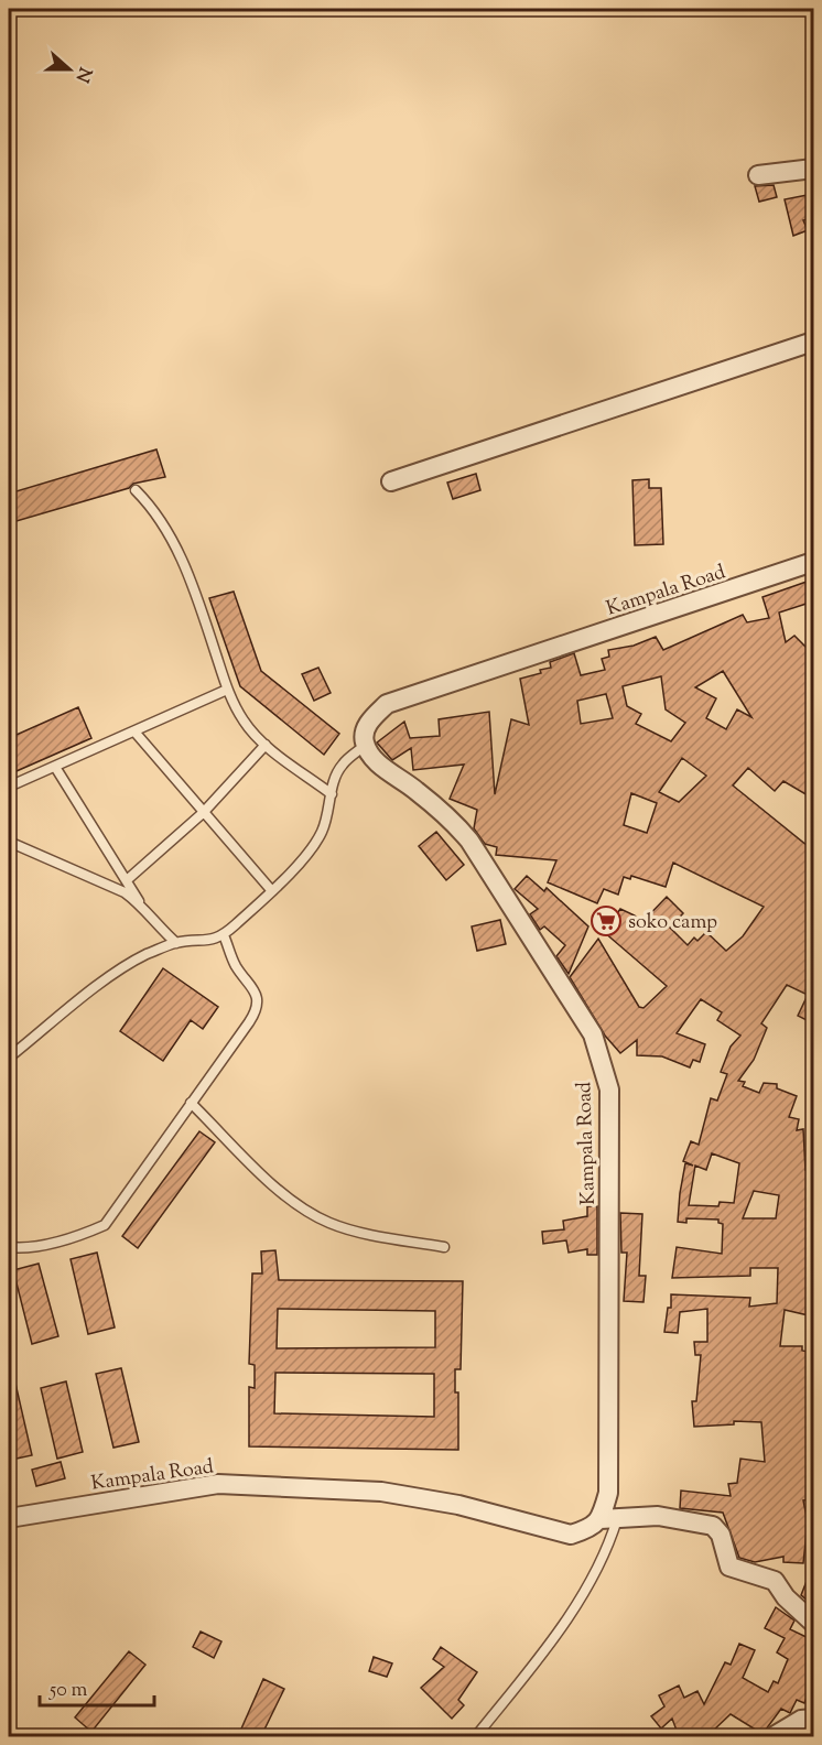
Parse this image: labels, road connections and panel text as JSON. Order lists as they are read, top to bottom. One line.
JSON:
{"streets":{"street":["Kampala Road"]},"places":{"supermarket":["soko camp"]},"scale_bar":"50 m","north":"right"}
